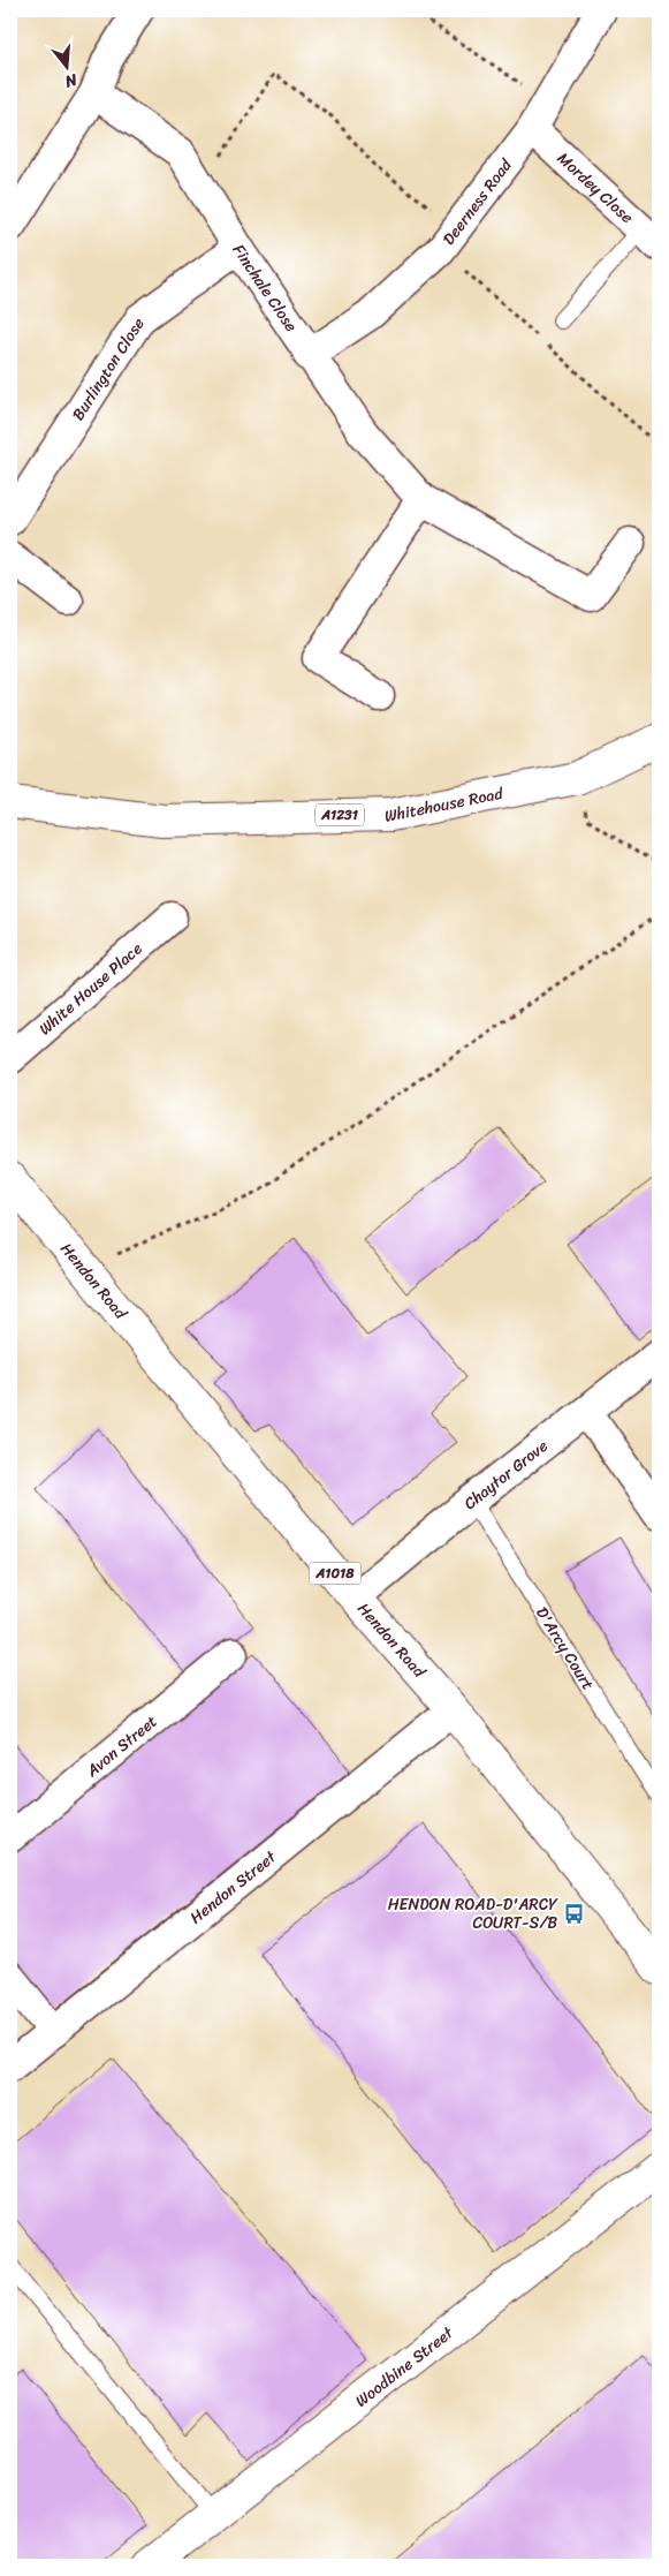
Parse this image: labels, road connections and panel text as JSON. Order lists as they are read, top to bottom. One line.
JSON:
{"streets":{"main road":["Whitehouse Road","A1231","Hendon Road","A1018","Woodbine Street"],"street":["Mordey Close","Deerness Road","Finchale Close","Burlington Close","White House Place","Chaytor Grove","Avon Street","Hendon Street"],"lane":["D'Arcy Court"]},"crossings":[["Mordey Close","Deerness Road"],["Deerness Road","Finchale Close"],["Finchale Close","Burlington Close"],["Hendon Road","Chaytor Grove"],["Hendon Road","Hendon Street"],["Chaytor Grove","D'Arcy Court"]],"places":{"bus stop":["HENDON ROAD-D'ARCY COURT-S/B"]},"north":"bottom"}
